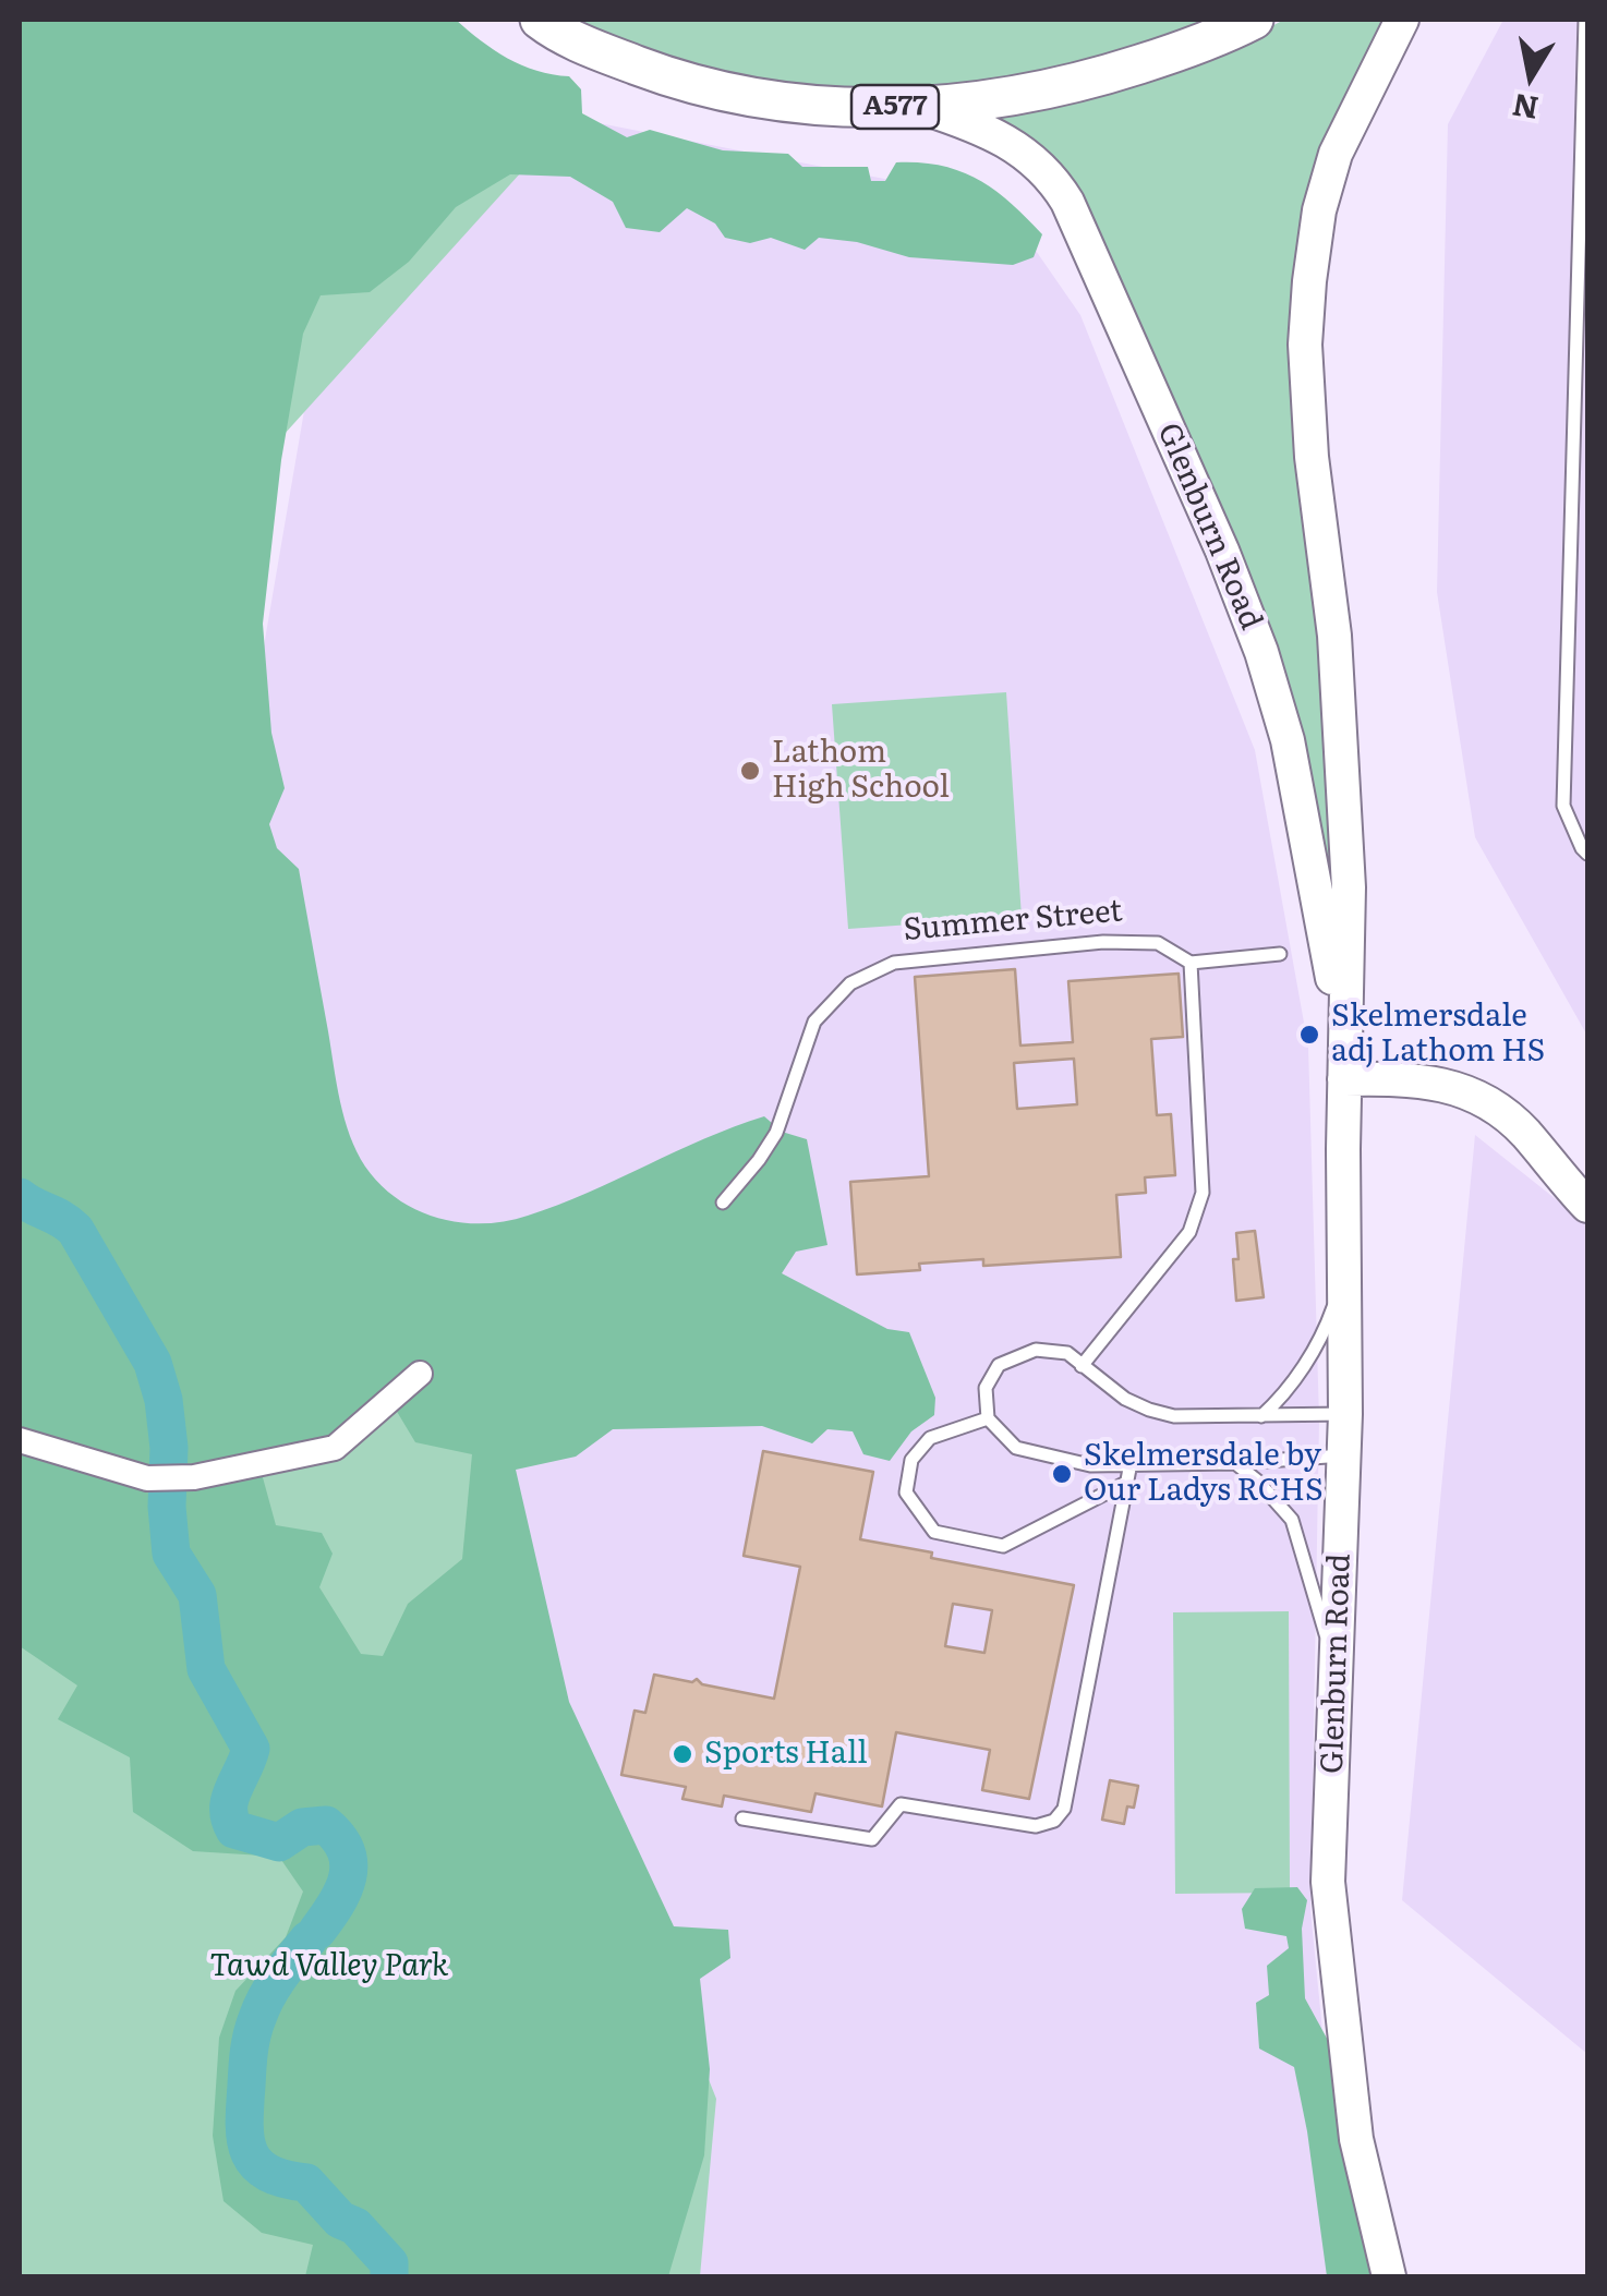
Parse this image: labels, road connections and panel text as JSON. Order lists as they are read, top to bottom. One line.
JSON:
{"streets":{"main road":["A577"],"street":["Glenburn Road"],"lane":["Summer Street"]},"crossings":[["A577","Glenburn Road"]],"parks":["Tawd Valley Park"],"places":["Lathom High School","Skelmersdale adj Lathom HS","Skelmersdale by Our Ladys RCHS","Sports Hall"],"north":"bottom"}
